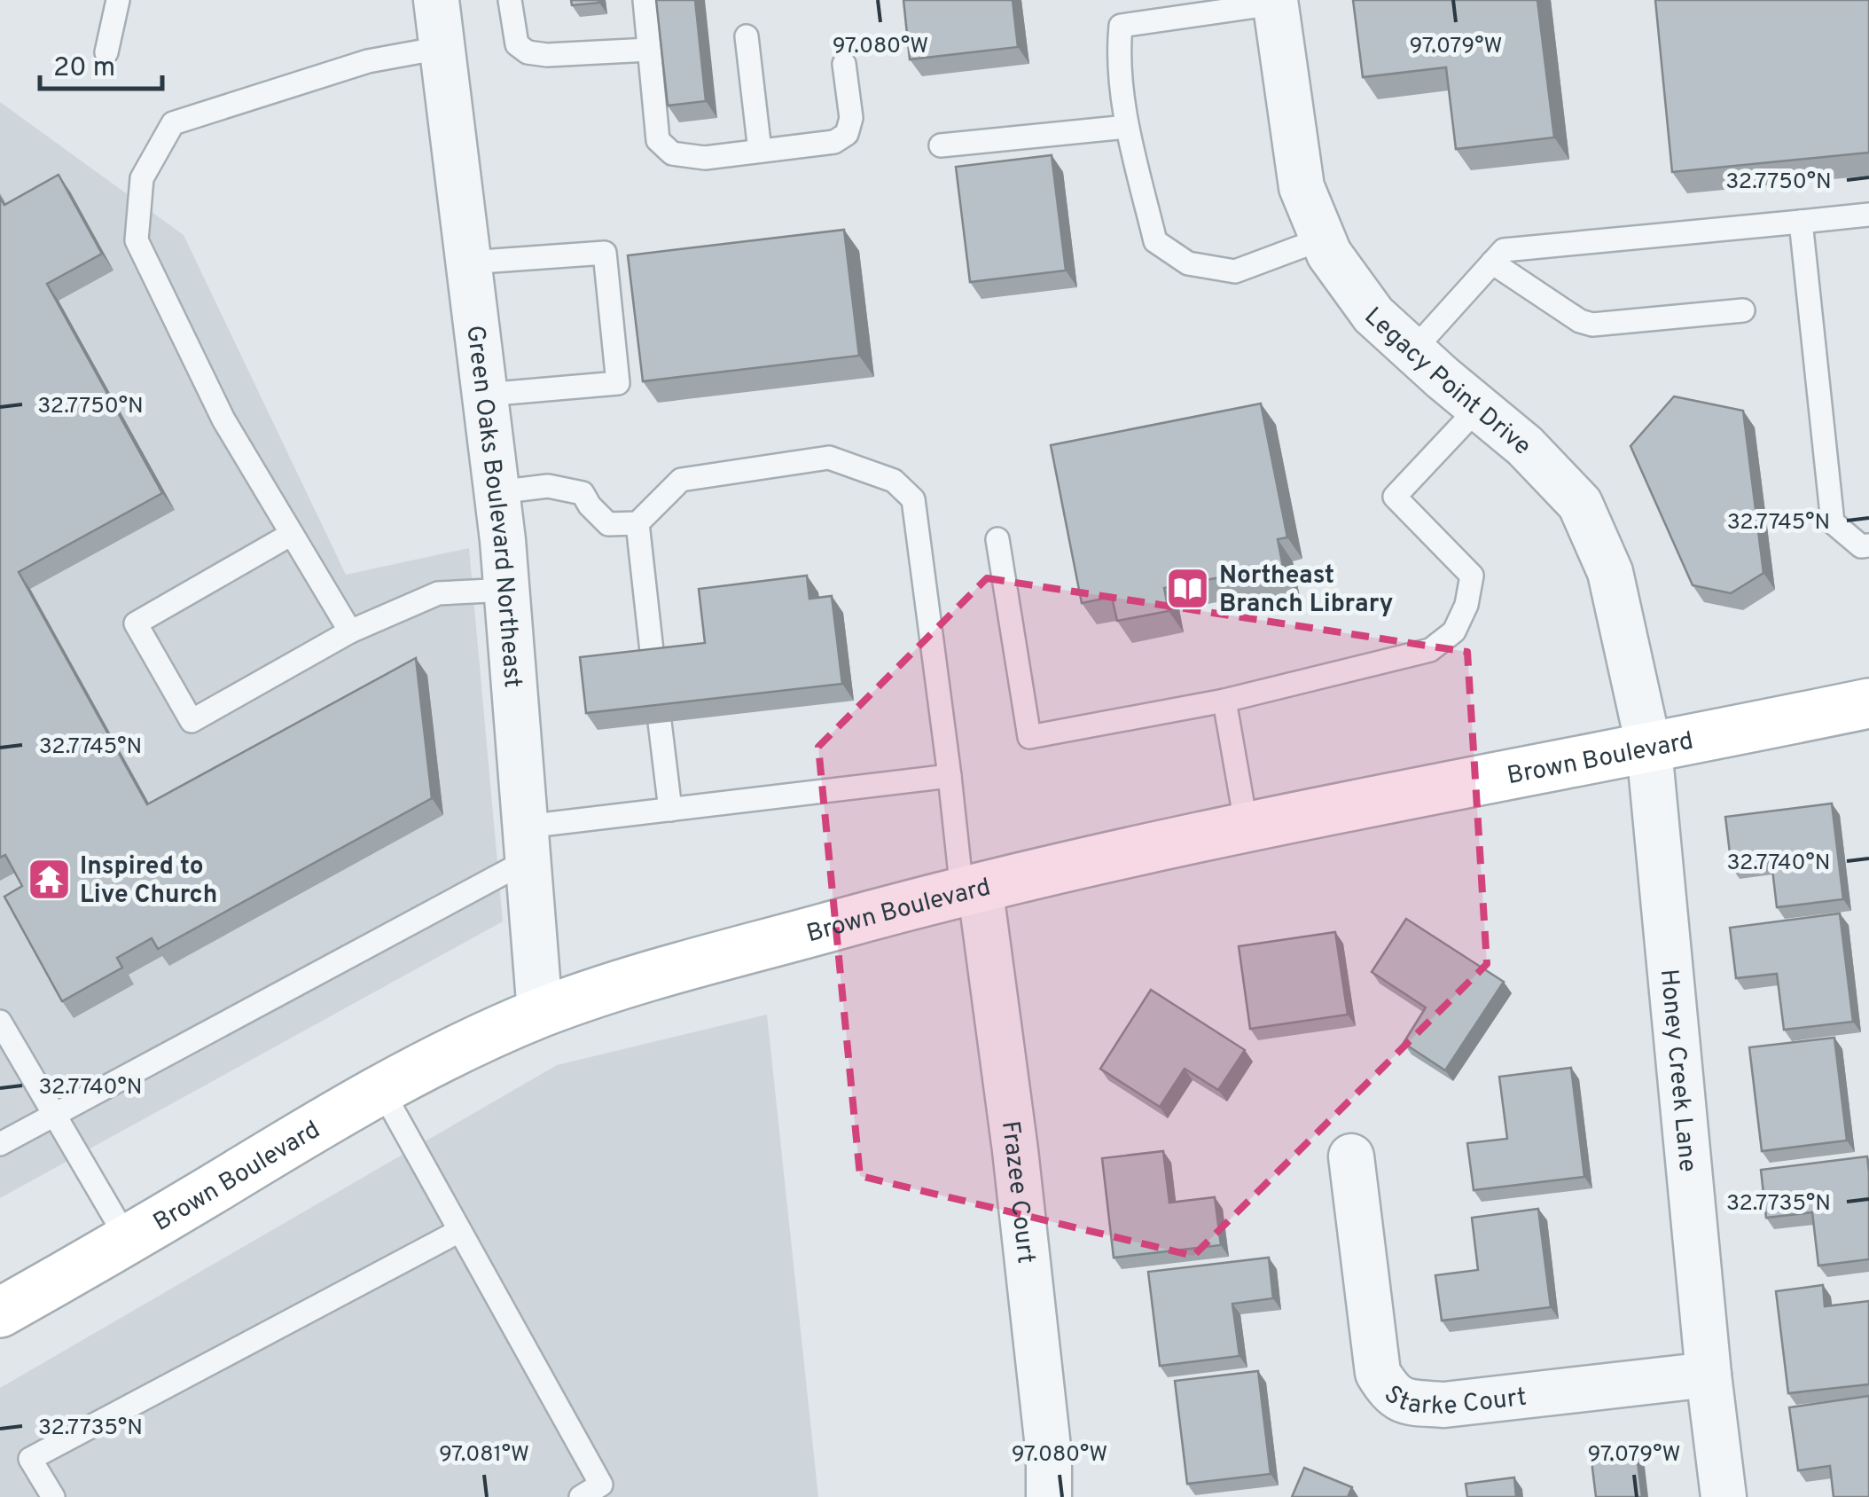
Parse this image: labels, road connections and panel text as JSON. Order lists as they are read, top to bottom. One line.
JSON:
{"streets":{"street":["Legacy Point Drive","Green Oaks Boulevard Northeast","Brown Boulevard","Honey Creek Lane","Frazee Court","Starke Court"]},"crossings":[["Legacy Point Drive","Brown Boulevard"],["Legacy Point Drive","Honey Creek Lane"],["Green Oaks Boulevard Northeast","Brown Boulevard"],["Brown Boulevard","Honey Creek Lane"],["Brown Boulevard","Frazee Court"],["Honey Creek Lane","Starke Court"]],"places":{"library":["Northeast Branch Library"],"temple":["Inspired to Live Church"]},"scale_bar":"20 m","coordinates":["97.080°W","97.079°W","32.7750°N","32.7745°N","32.7740°N","32.7735°N","97.081°W"]}
